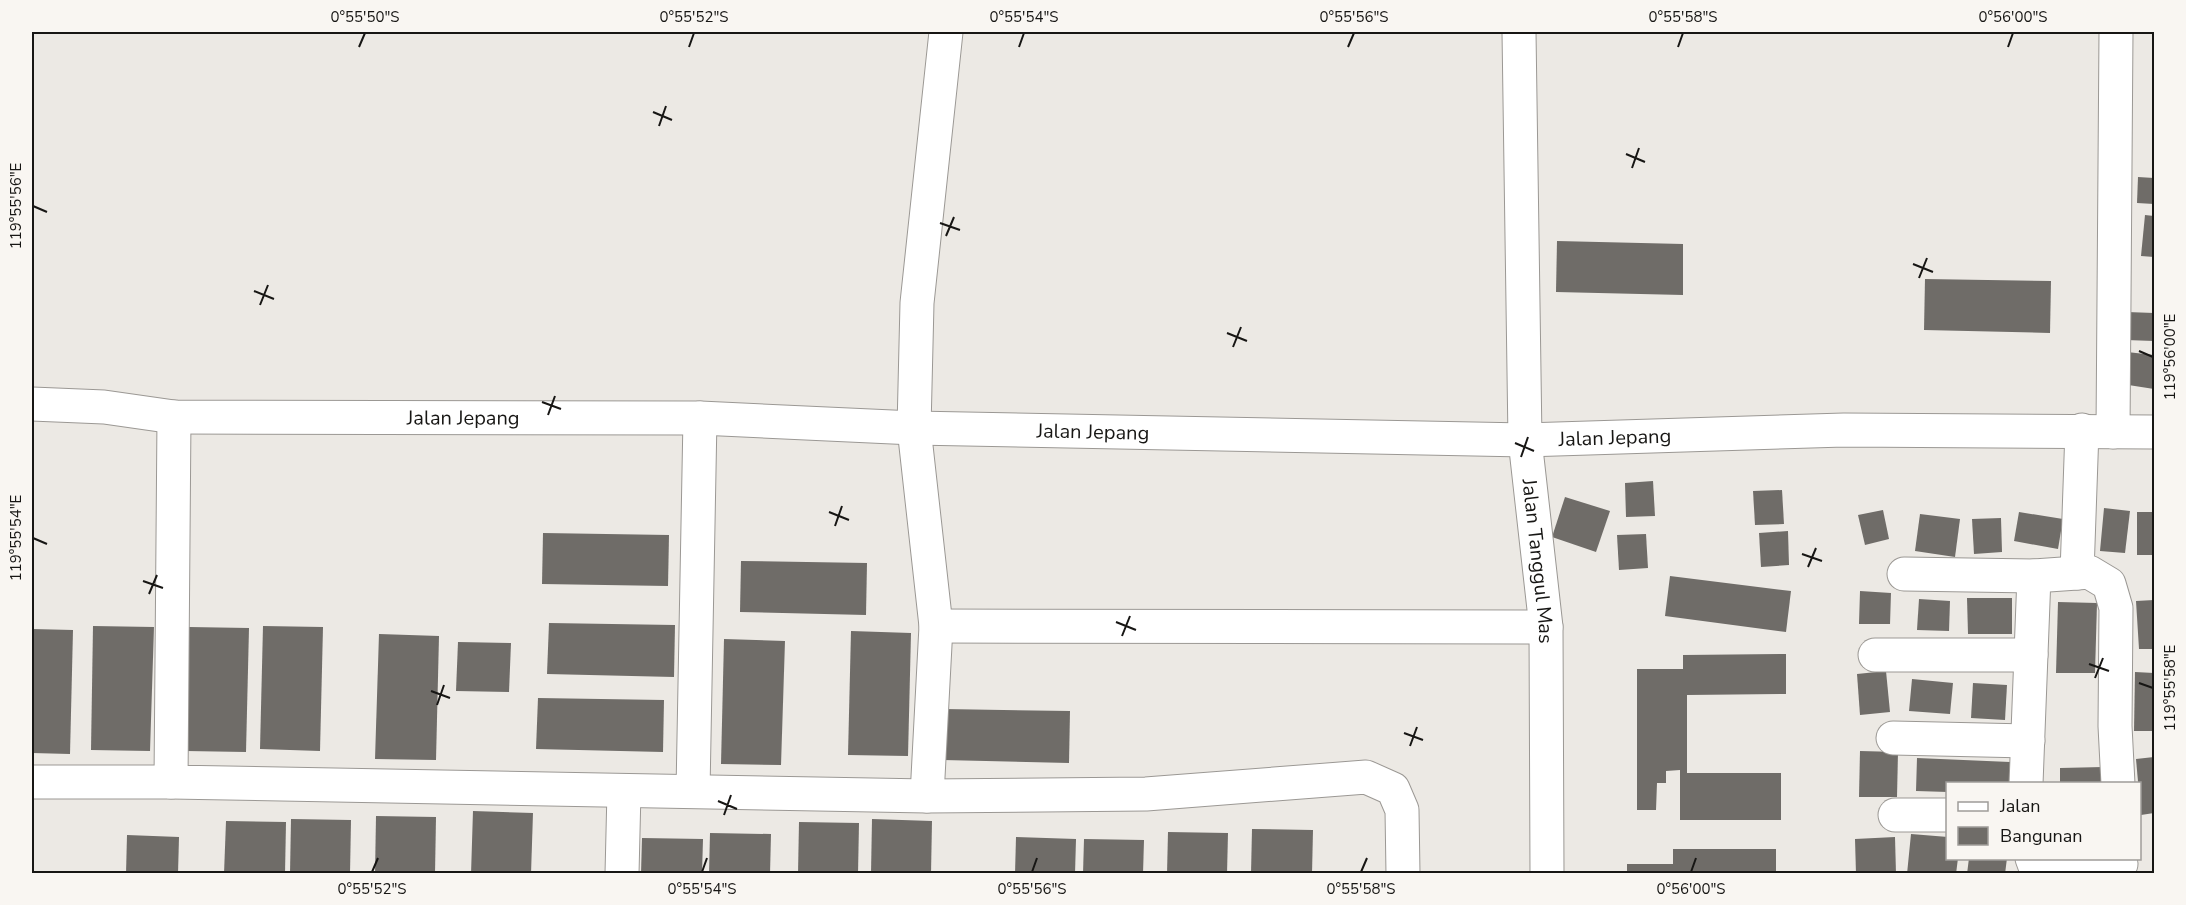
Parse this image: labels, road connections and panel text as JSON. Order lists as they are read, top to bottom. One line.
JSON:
{"streets":{"street":["Jalan Jepang","Jalan Tanggul Mas"]},"crossings":[["Jalan Jepang","Jalan Tanggul Mas"]],"legend":["Jalan","Bangunan"],"coordinates":["0°55'50\"S","0°55'52\"S","0°55'54\"S","0°55'56\"S","0°55'58\"S","0°56'00\"S","119°55'56\"E","119°56'00\"E","119°55'54\"E","119°55'58\"E"]}
